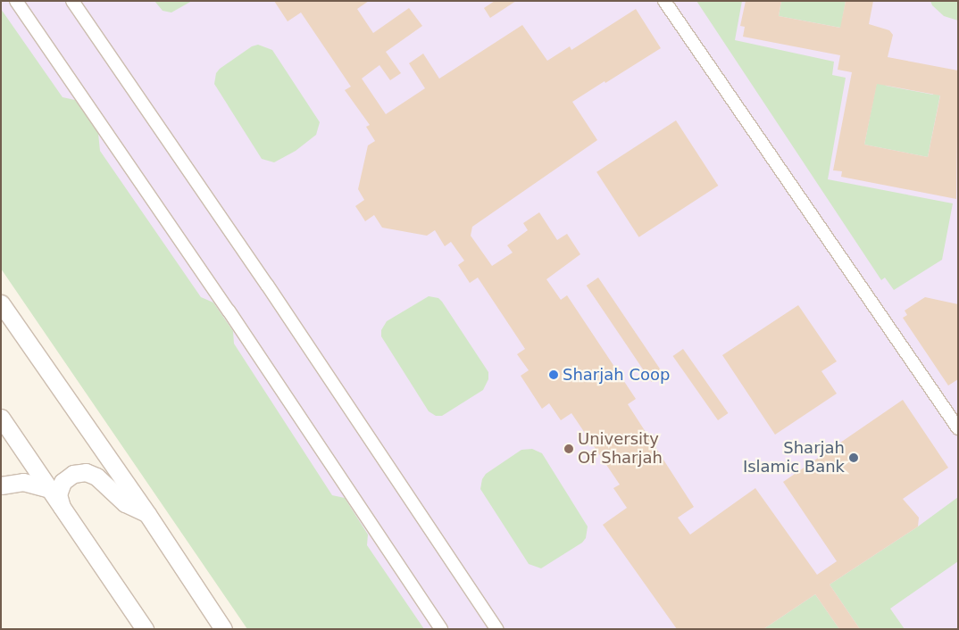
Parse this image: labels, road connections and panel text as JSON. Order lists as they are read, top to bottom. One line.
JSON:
{"places":["Sharjah Coop","University Of Sharjah","Sharjah Islamic Bank"]}
